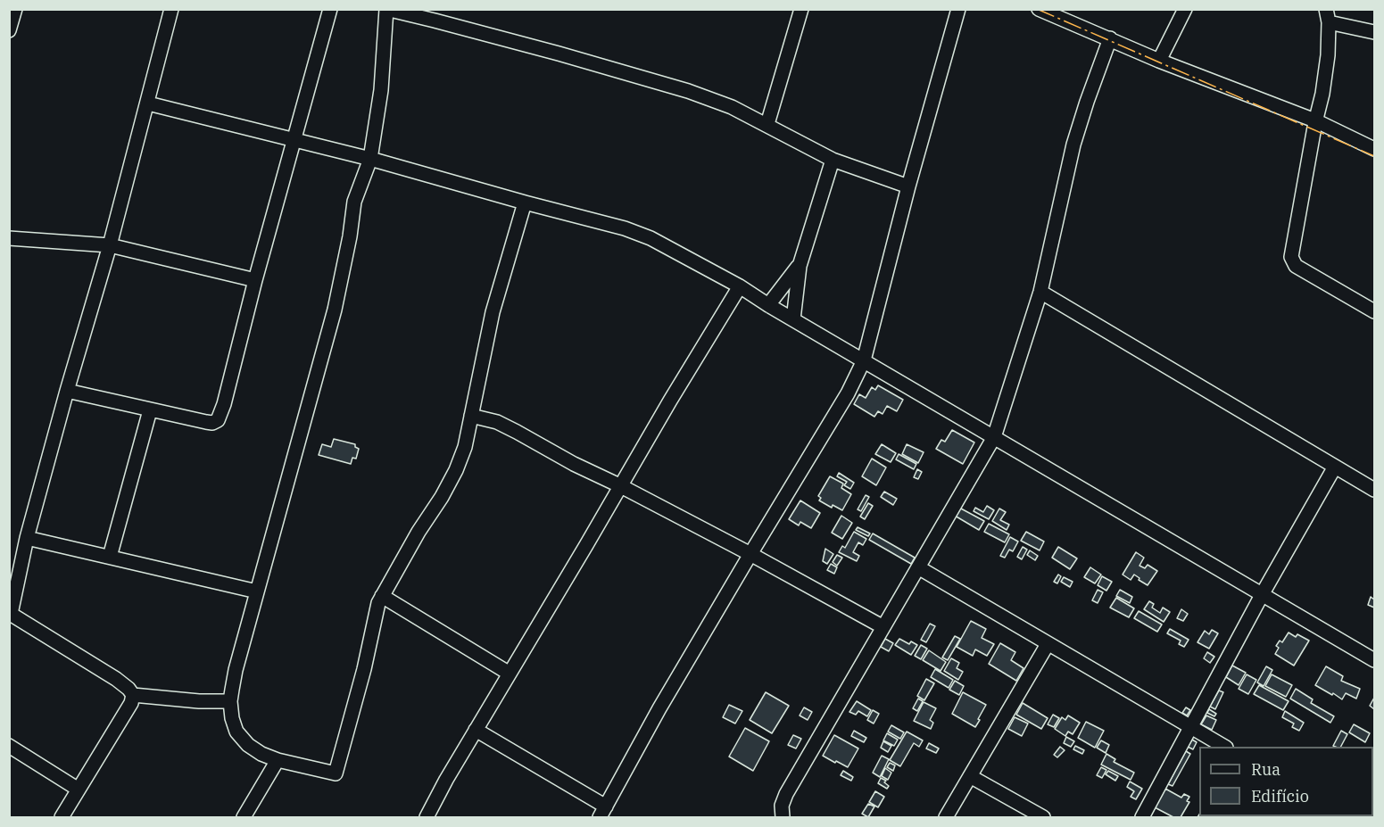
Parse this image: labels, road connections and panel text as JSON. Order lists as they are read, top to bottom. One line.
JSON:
{"legend":["Rua","Edifício"]}
